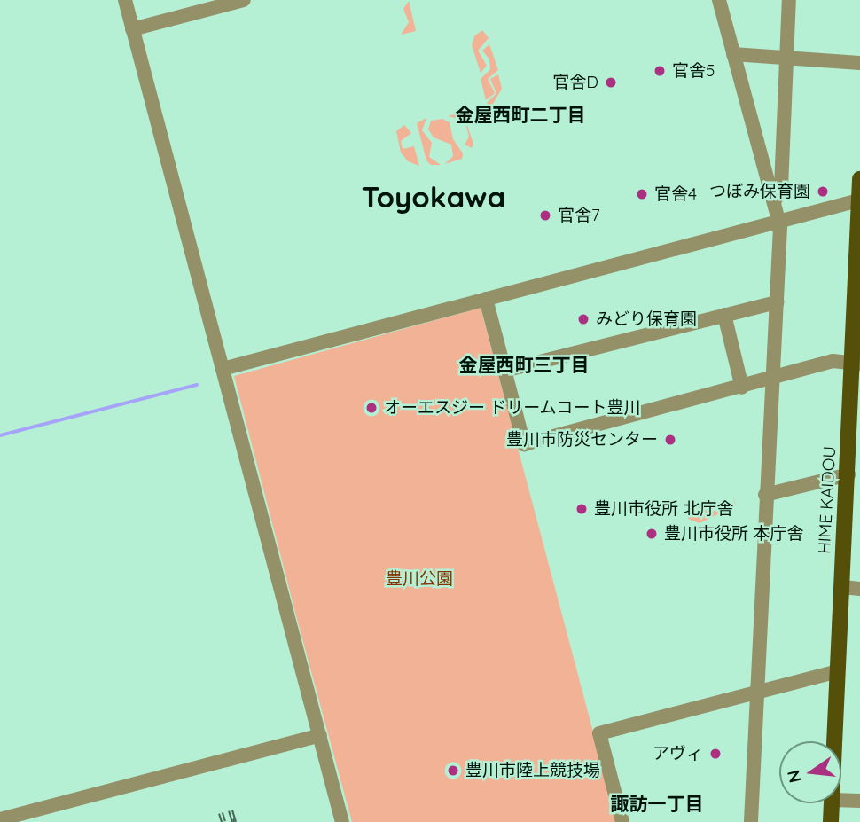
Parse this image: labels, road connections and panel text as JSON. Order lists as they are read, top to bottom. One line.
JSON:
{"streets":{"main road":["HIME KAIDOU"]},"districts":["金屋西町二丁目","Toyokawa","金屋西町三丁目","諏訪一丁目"],"parks":["豊川公園"],"places":["官舎5","官舎D","つぼみ保育園","官舎4","官舎7","みどり保育園","オーエスジー ドリームコート豊川","豊川市防災センター","豊川市役所 北庁舎","豊川市役所 本庁舎","アヴィ","豊川市陸上競技場"],"north":"left"}
